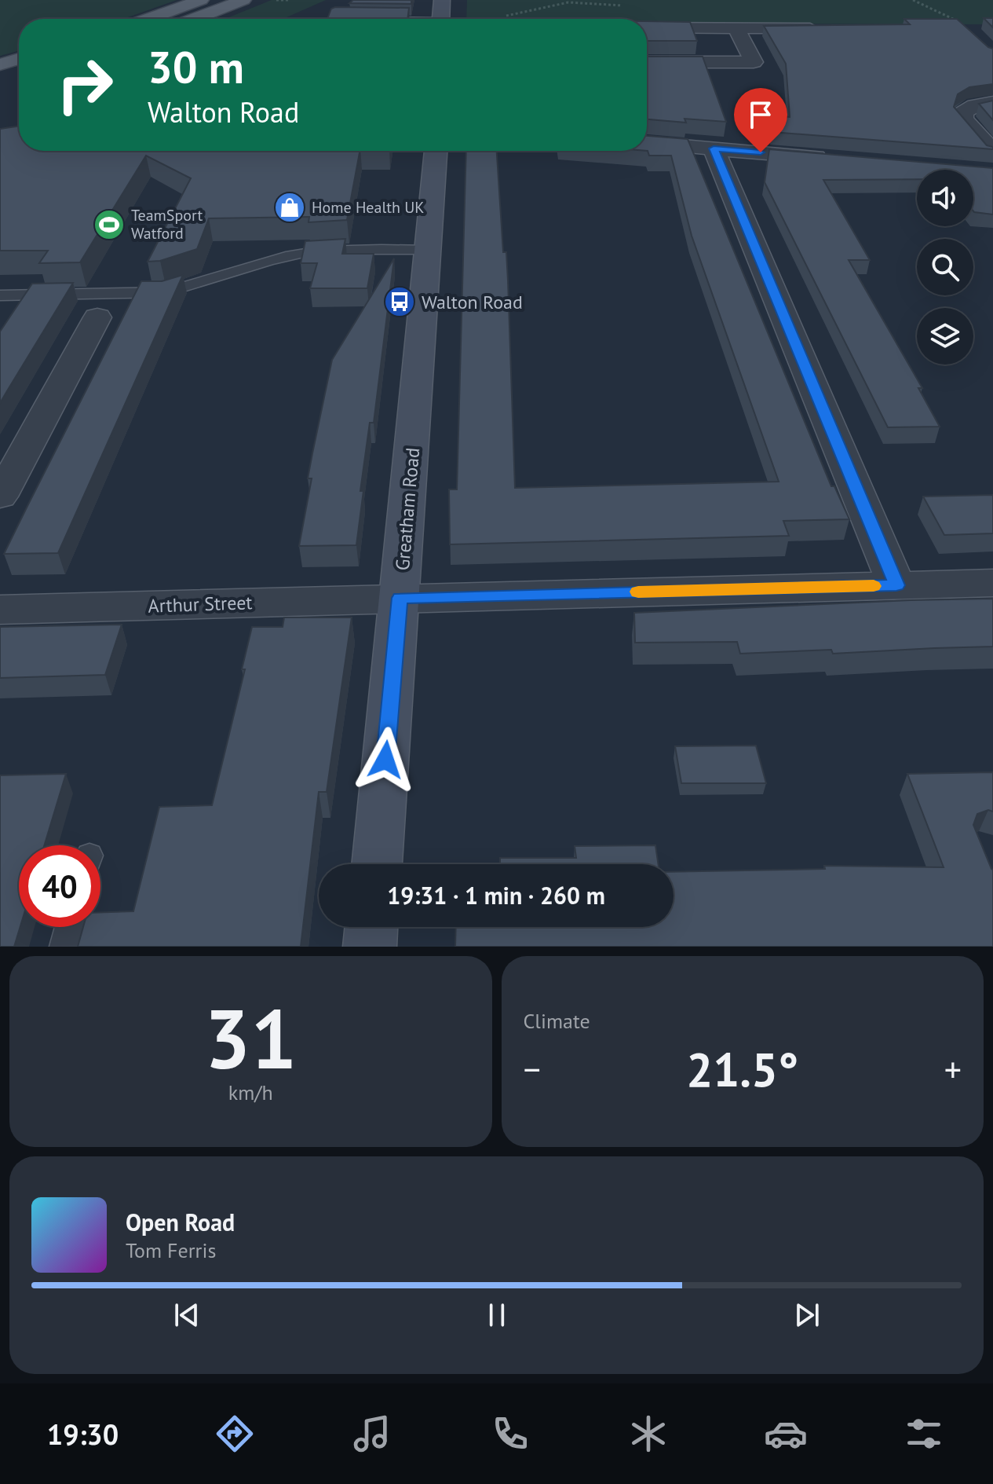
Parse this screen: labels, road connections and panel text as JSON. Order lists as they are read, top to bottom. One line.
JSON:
{"streets":{"street":["Greatham Road","Arthur Street"]},"crossings":[["Greatham Road","Arthur Street"]],"places":{"shop":["Home Health UK"],"sports":["TeamSport Watford"],"bus stop":["Walton Road"]},"page":{"turn":["30 m","Walton Road"],"limit":"40","trip":"19:31 · 1 min · 260 m","tile":[["31","km/h"],"Climate"],"heat":["−","21.5°","+"],"song":["Open Road","Tom Ferris"],"tabs":"19:30"}}
